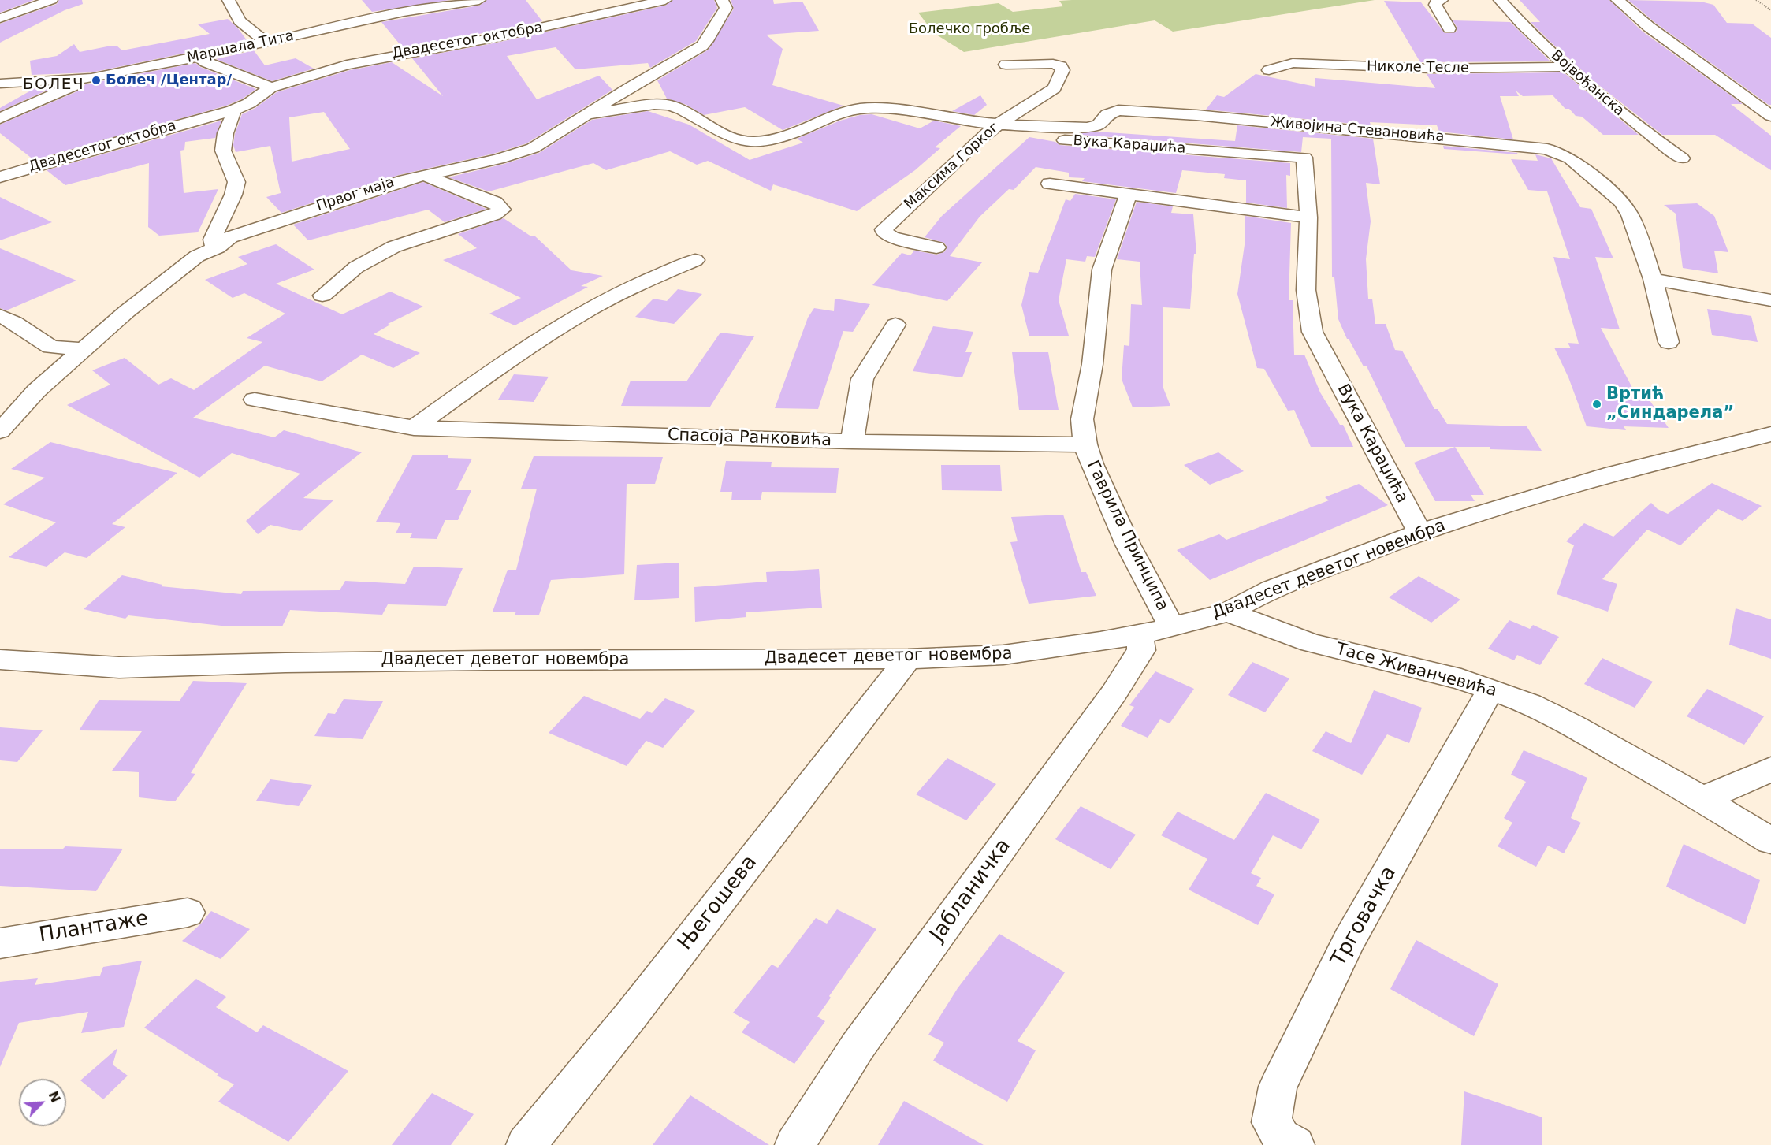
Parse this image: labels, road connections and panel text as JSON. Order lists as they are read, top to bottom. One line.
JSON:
{"streets":{"street":["Двадесетог октобра","Маршала Тита","Николе Тесле","Војвођанска","Живојина Стевановића","Вука Караџића","Максима Горког","Првог маја","Спасоја Ранковића","Гаврила Принципа","Двадесет деветог новембра","Тасе Живанчевића","Јабланичка","Његошева","Трговачка","Плантаже"]},"crossings":[["Николе Тесле","Војвођанска"],["Живојина Стевановића","Максима Горког"],["Живојина Стевановића","Првог маја"],["Вука Караџића","Двадесет деветог новембра"],["Спасоја Ранковића","Гаврила Принципа"],["Гаврила Принципа","Двадесет деветог новембра"],["Двадесет деветог новембра","Тасе Живанчевића"],["Двадесет деветог новембра","Јабланичка"],["Двадесет деветог новембра","Његошева"],["Тасе Живанчевића","Трговачка"]],"districts":["БОЛЕЧ"],"parks":["Болечко гробље"],"places":["Болеч /Центар/","Вртић „Синдарела”"],"north":"top right"}
